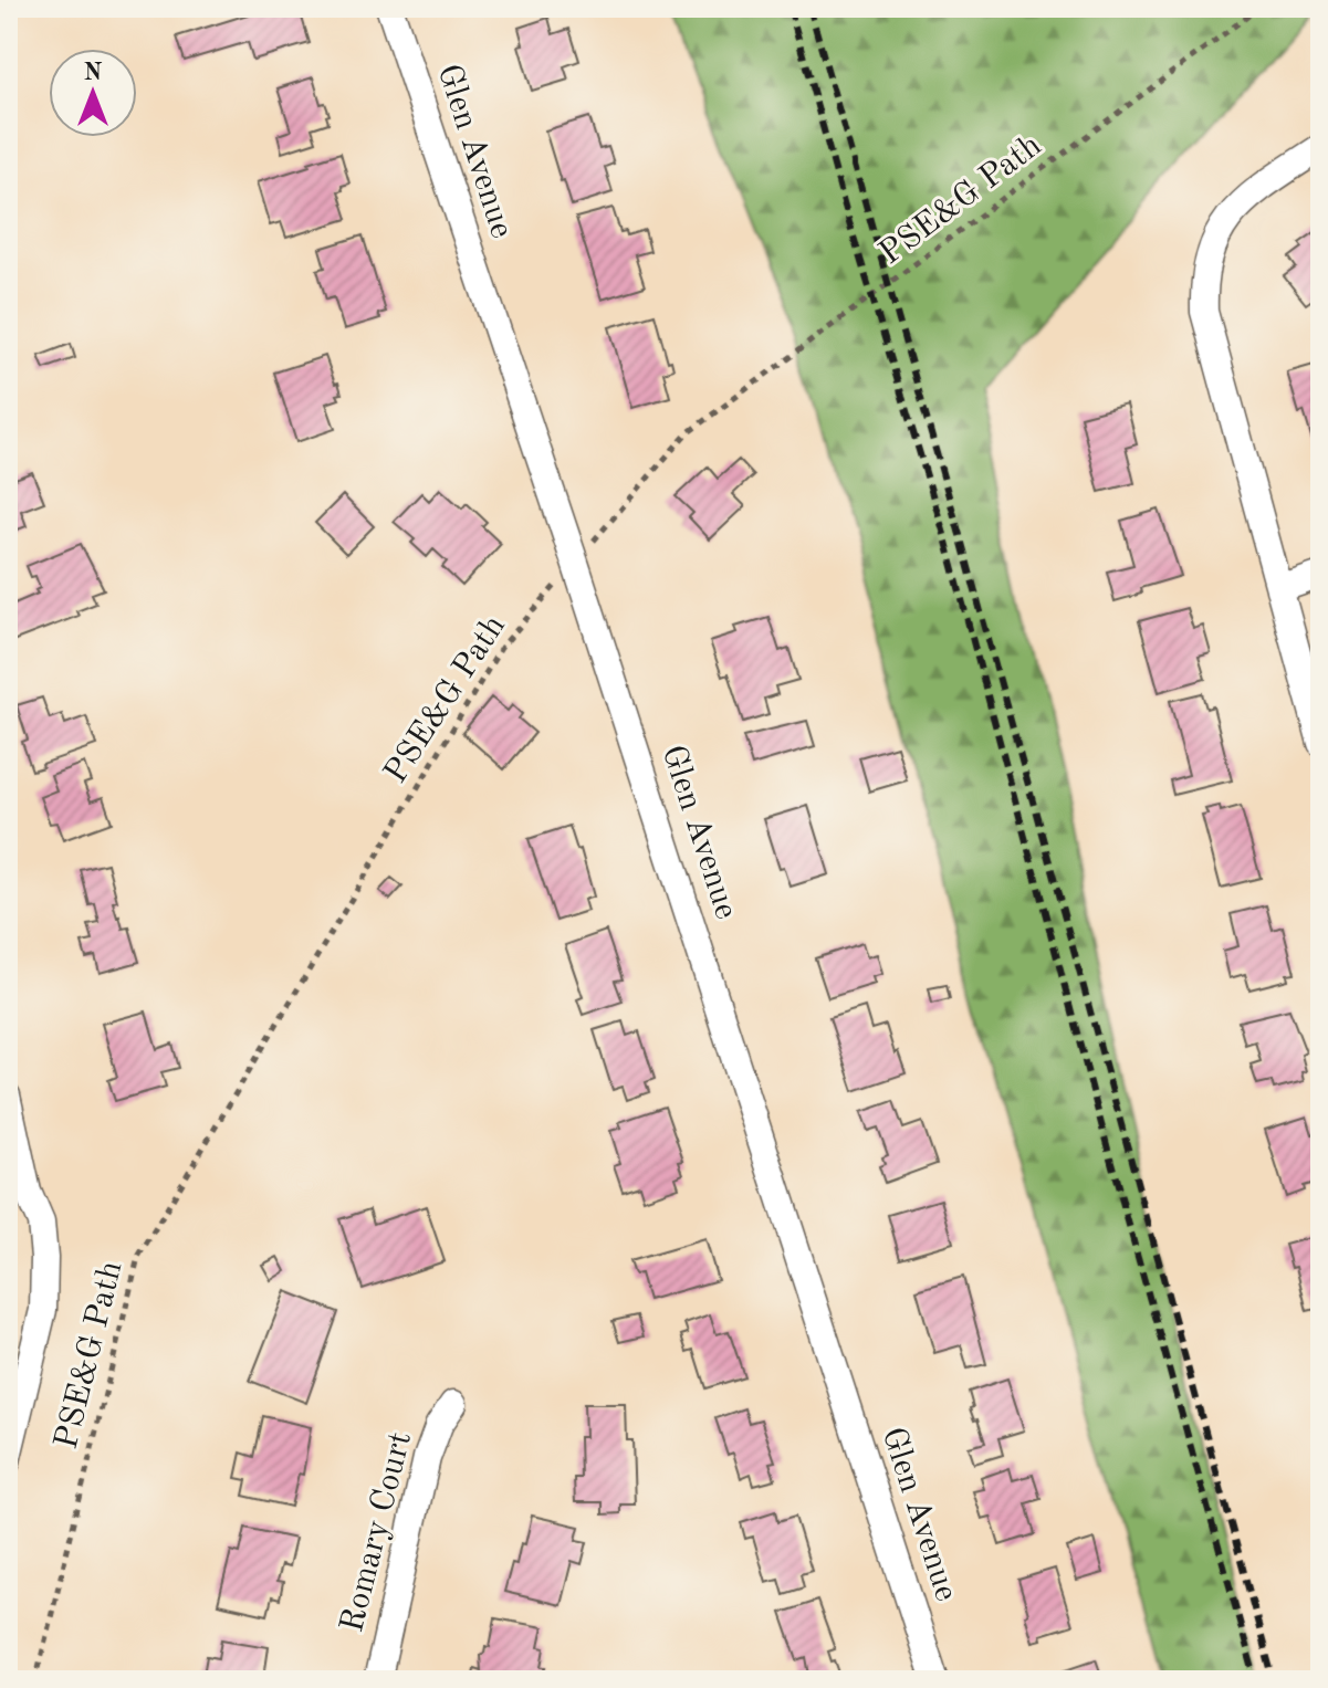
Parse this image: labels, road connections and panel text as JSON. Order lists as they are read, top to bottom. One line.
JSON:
{"streets":{"street":["Glen Avenue","Romary Court"],"path":["PSE&G Path"]},"crossings":[["Glen Avenue","PSE&G Path"]],"north":"top"}
